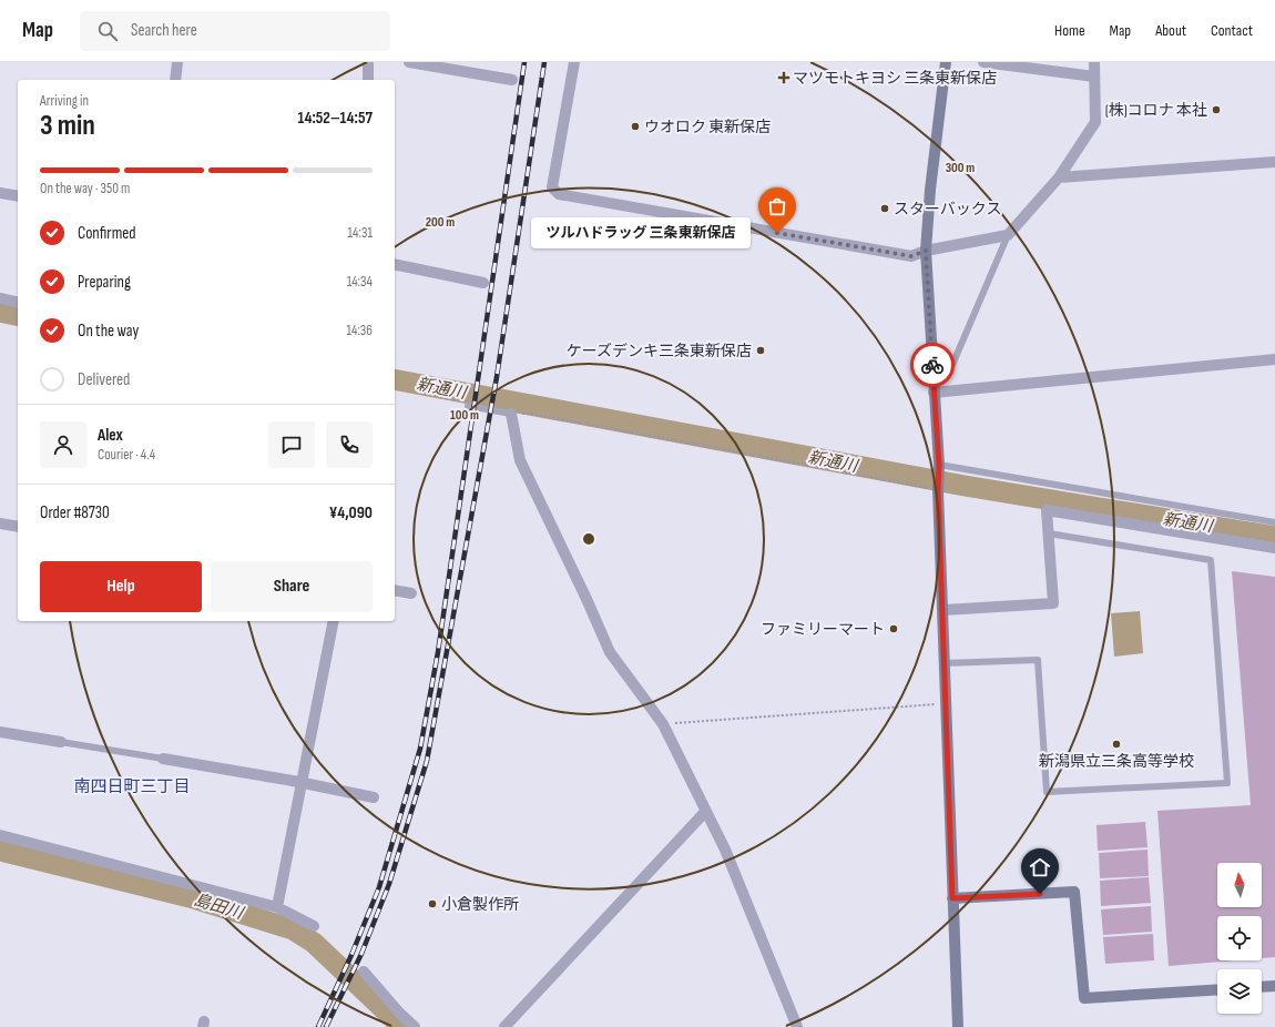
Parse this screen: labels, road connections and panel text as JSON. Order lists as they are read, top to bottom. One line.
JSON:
{"districts":["南四日町三丁目"],"water":["新通川","島田川"],"places":{"health":["マツモトキヨシ 三条東新保店"],"other":["(株)コロナ 本社","ウオロク 東新保店","スターバックス","ツルハドラッグ 三条東新保店","ケーズデンキ三条東新保店","ファミリーマート","新潟県立三条高等学校","小倉製作所"]},"north":"top","page":{"header":"Map","search":"Search here","nav":["Home","Map","About","Contact"],"heading":["3 min","Arriving in","14:52–14:57"],"panel":["Alex","Courier · 4.4","Order #8730","¥4,090"],"bar":"On the way · 350 m","list":[["Confirmed","14:31"],["Preparing","14:34"],["On the way","14:36"],"Delivered"],"bubble":"ツルハドラッグ 三条東新保店","buttons":["Help","Share"]},"rings":["300 m","200 m","100 m"]}
